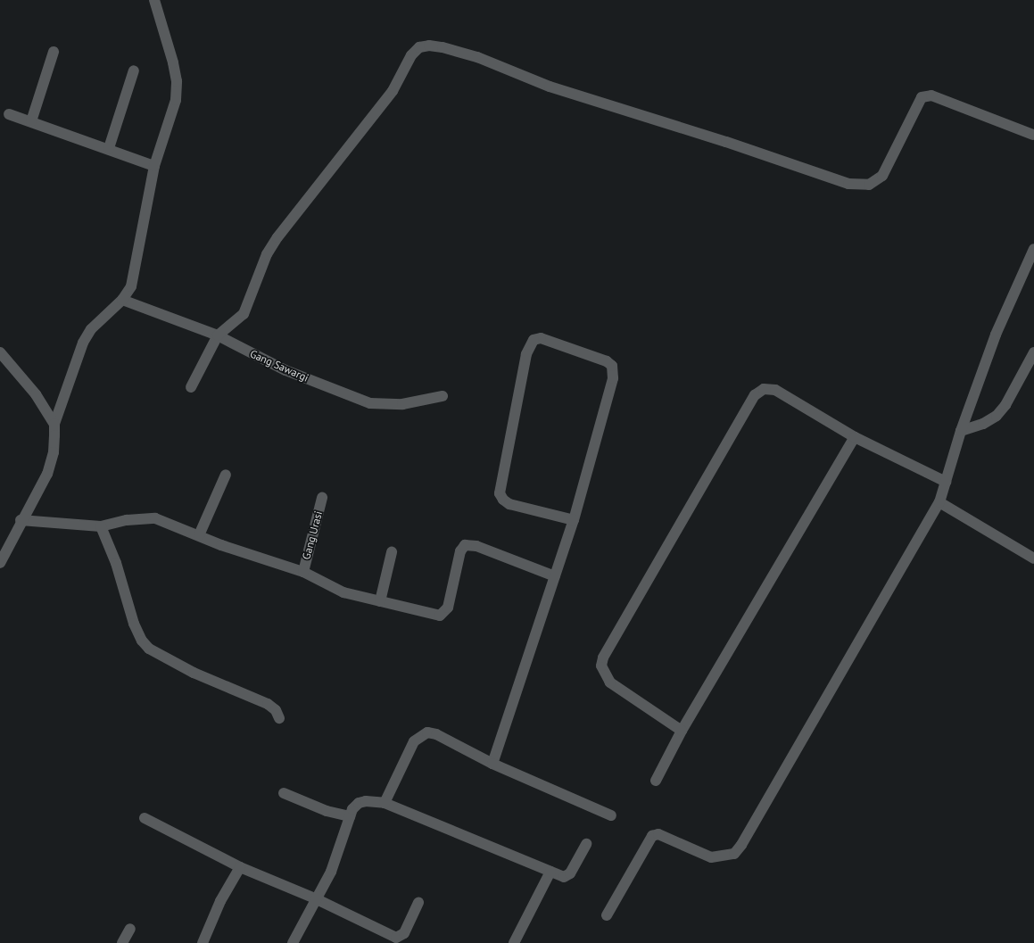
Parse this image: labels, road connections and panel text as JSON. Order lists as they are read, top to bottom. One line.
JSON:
{"streets":{"street":["Gang Sawargi","Gang Urasi"]}}
